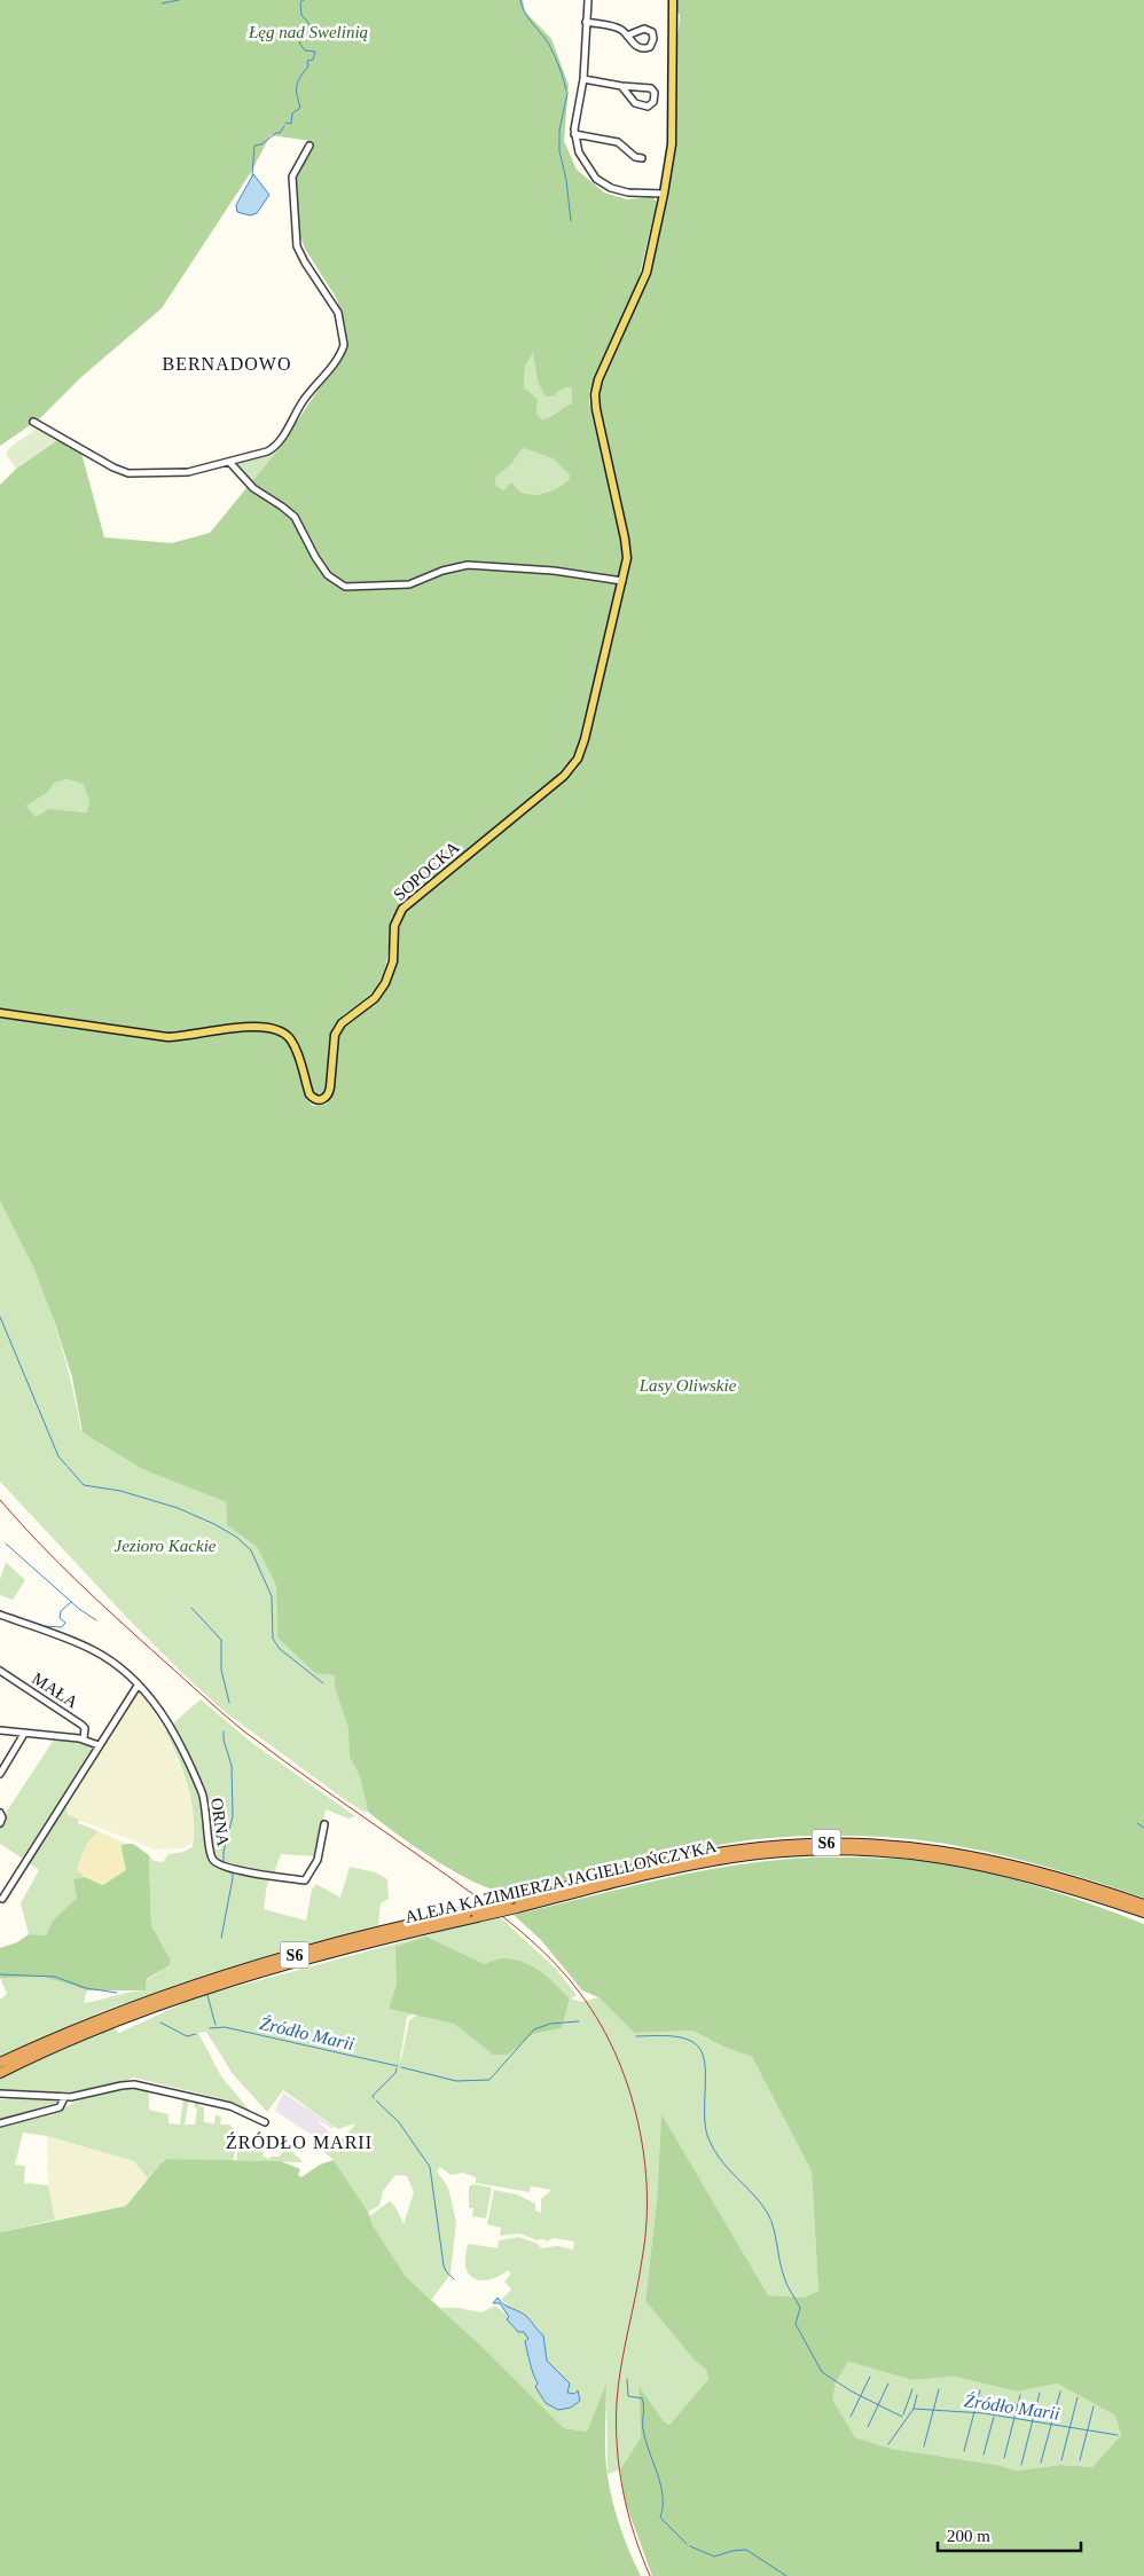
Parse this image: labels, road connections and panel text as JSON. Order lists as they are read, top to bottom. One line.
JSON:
{"streets":{"highway":["S6","ALEJA KAZIMIERZA JAGIELLOŃCZYKA"],"main road":["SOPOCKA"],"street":["MAŁA","ORNA"]},"districts":["BERNADOWO","ŹRÓDŁO MARII"],"water":["Źródło Marii"],"parks":["Łęg nad Swelinią","Lasy Oliwskie","Jezioro Kackie"],"scale_bar":"200 m"}
